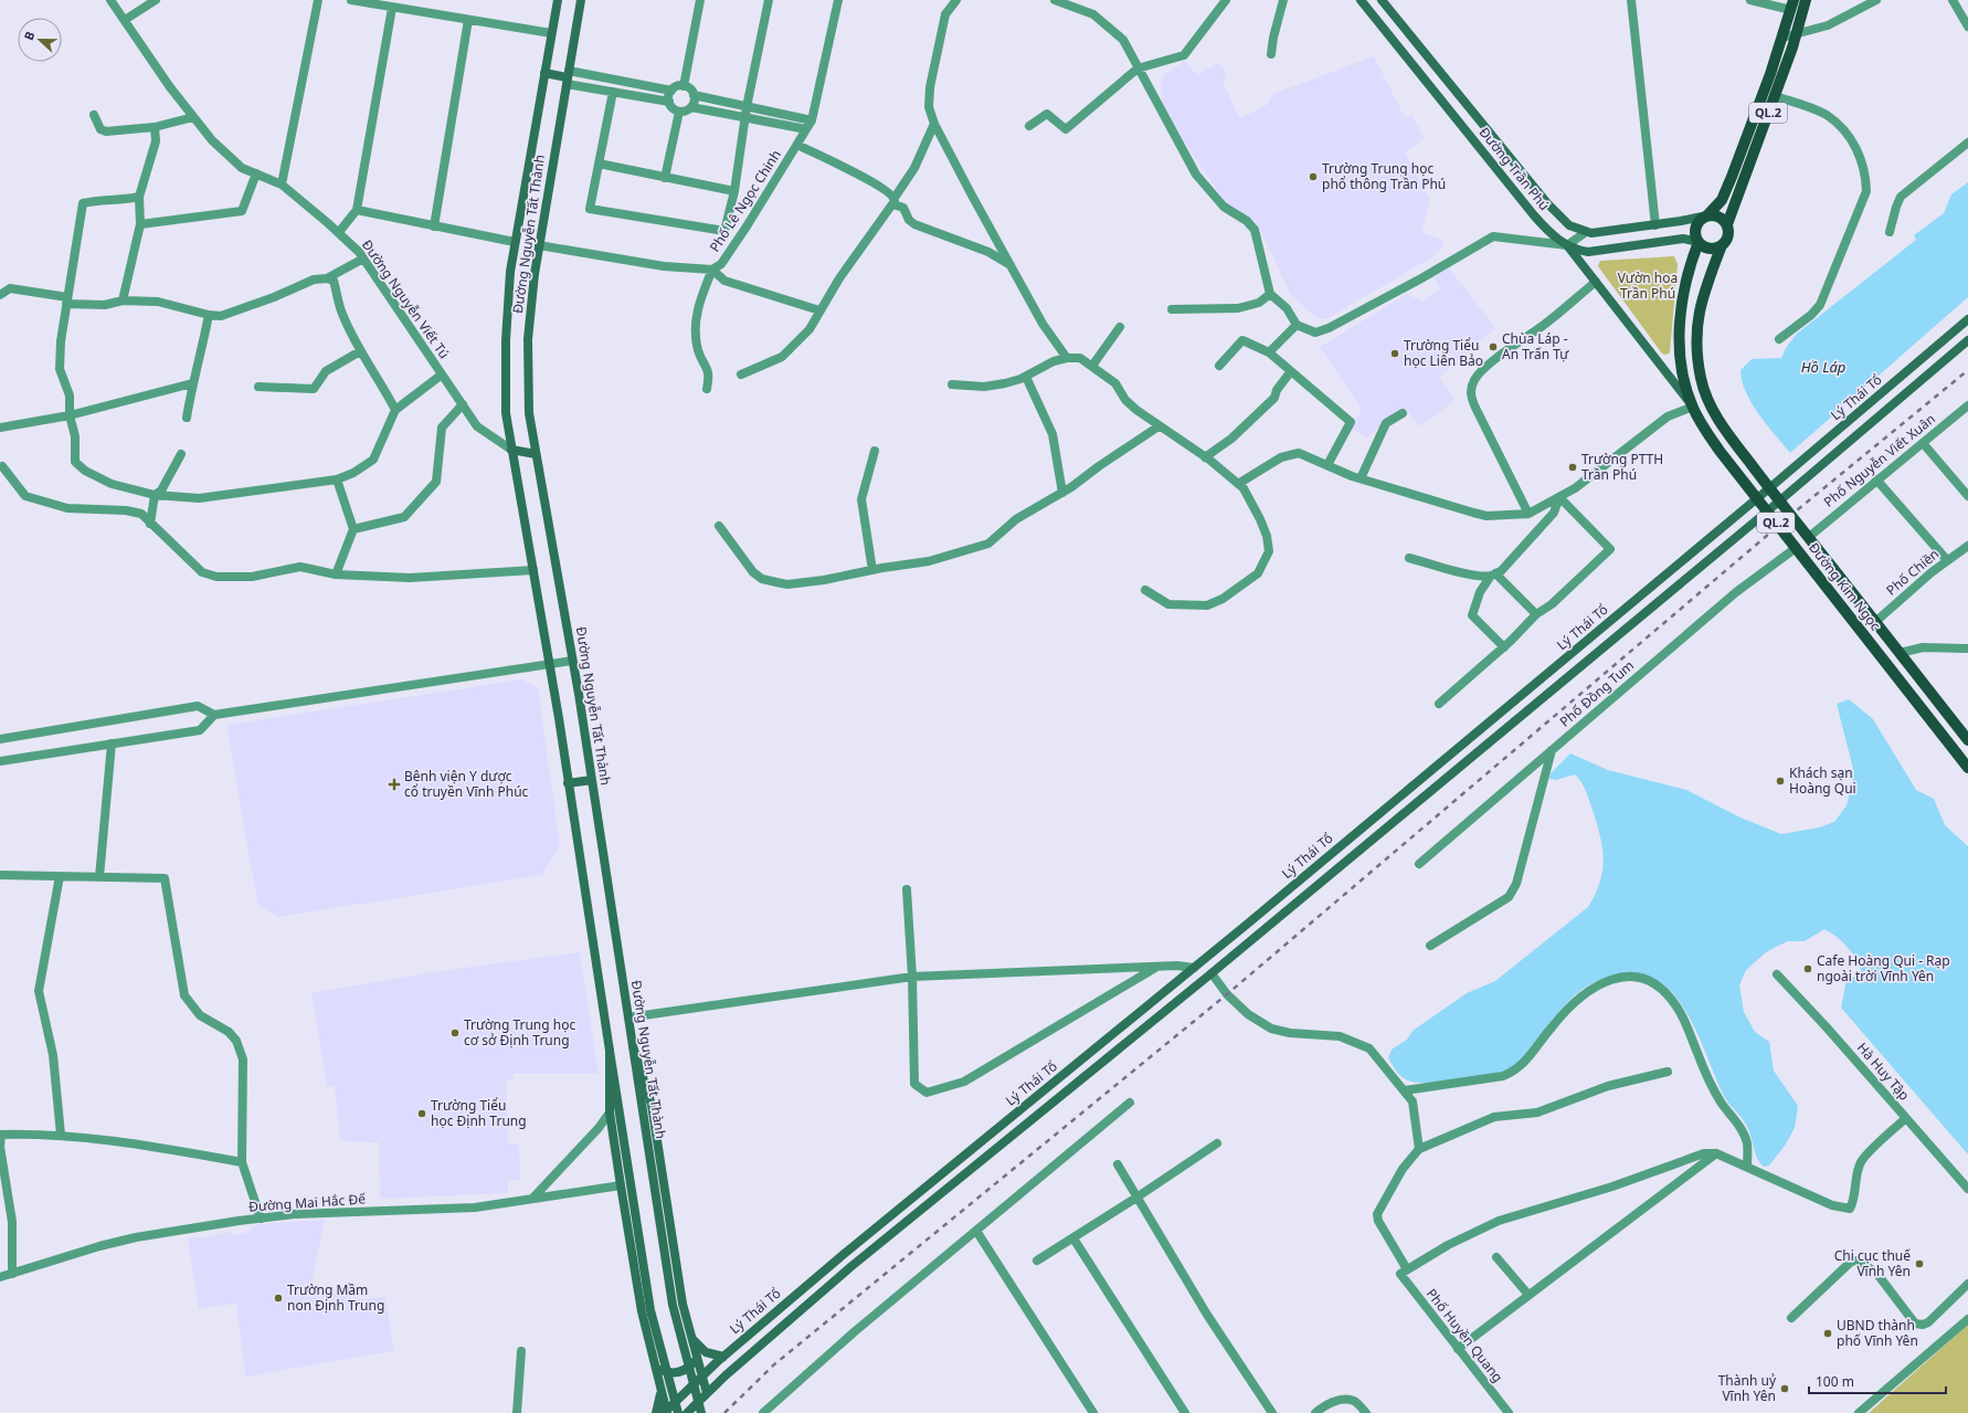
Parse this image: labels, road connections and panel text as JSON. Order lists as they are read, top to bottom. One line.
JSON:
{"streets":{"main road":["QL.2","Đường Trần Phú","Đường Nguyễn Tất Thành","Lý Thái Tổ","Đường Kim Ngọc"],"street":["Phố Lê Ngọc Chinh","Đường Nguyễn Viết Tú","Phố Nguyễn Viết Xuân","Phố Chiền","Phố Đồng Tum","Hà Huy Tập","Đường Mai Hắc Đế","Phố Huyền Quang"]},"crossings":[["QL.2","Đường Trần Phú"],["QL.2","Đường Kim Ngọc"],["Đường Trần Phú","Đường Kim Ngọc"],["Phố Lê Ngọc Chinh","Đường Nguyễn Tất Thành"],["Đường Nguyễn Tất Thành","Đường Nguyễn Viết Tú"],["Lý Thái Tổ","Đường Kim Ngọc"],["Phố Nguyễn Viết Xuân","Đường Kim Ngọc"],["Phố Chiền","Đường Kim Ngọc"],["Đường Kim Ngọc","Phố Đồng Tum"]],"water":["Hồ Láp"],"parks":["Vườn hoa Trần Phú"],"places":{"other":["Trường Trung học phổ thông Trần Phú","Chùa Láp - An Trấn Tự","Trường Tiểu học Liên Bảo","Trường PTTH Trần Phú","Khách sạn Hoàng Qui","Cafe Hoàng Qui - Rạp ngoài trời Vĩnh Yên","Trường Trung học cơ sở Định Trung","Trường Tiểu học Định Trung","Chi cục thuế Vĩnh Yên","Trường Mầm non Định Trung","UBND thành phố Vĩnh Yên","Thành uỷ Vĩnh Yên"],"health":["Bệnh viện Y dược cổ truyền Vĩnh Phúc"]},"scale_bar":"100 m","north":"left"}
